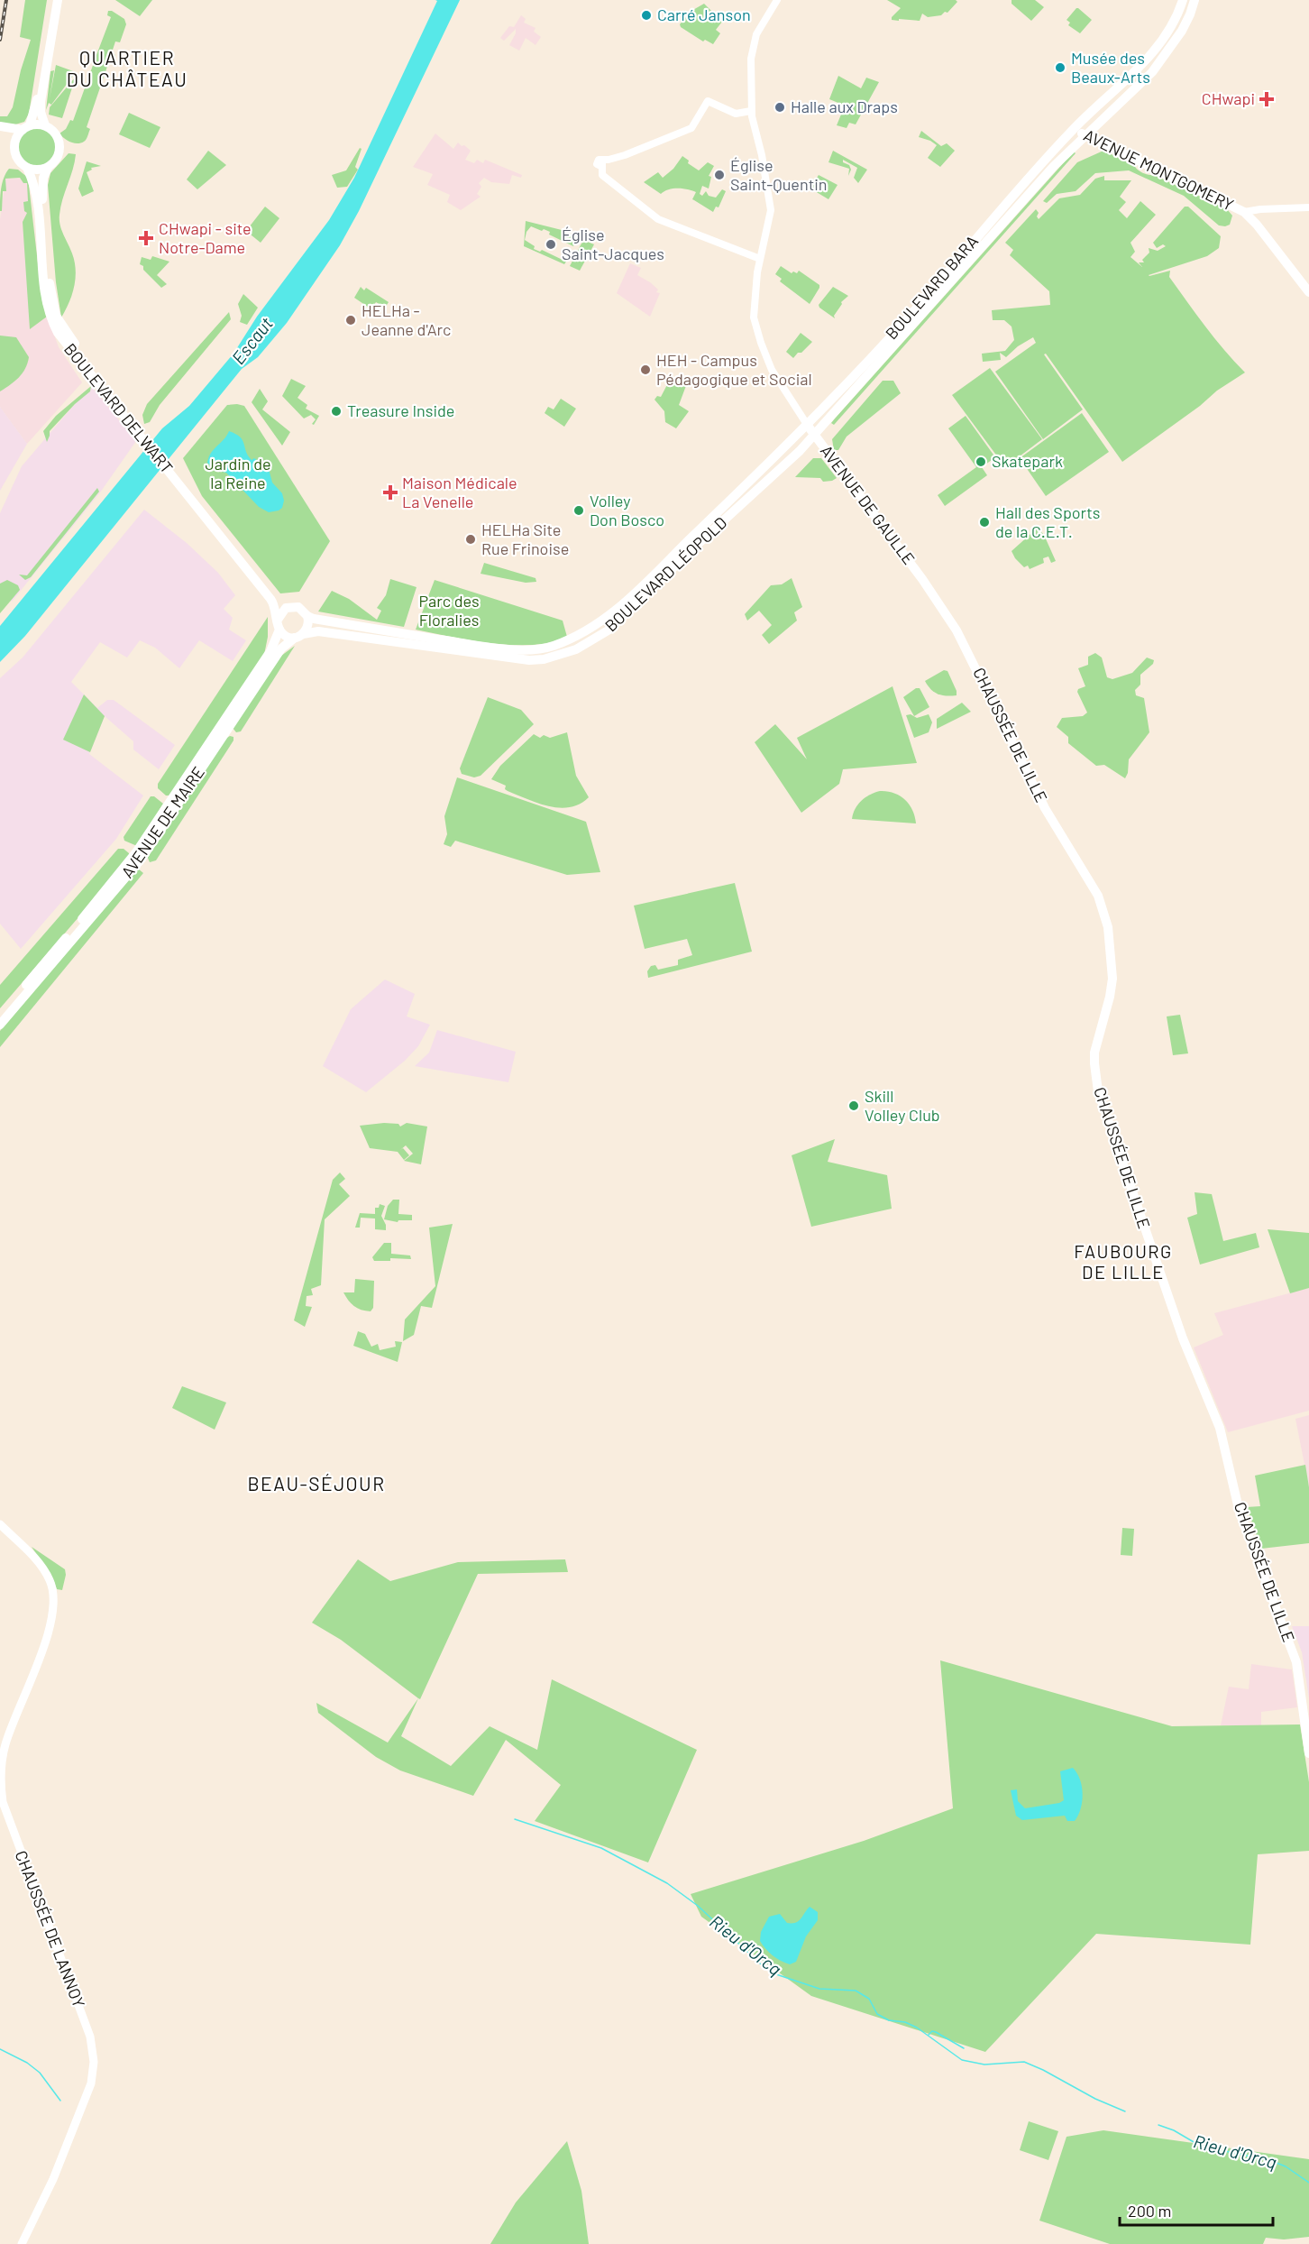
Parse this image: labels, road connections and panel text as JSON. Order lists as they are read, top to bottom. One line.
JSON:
{"streets":{"main road":["AVENUE MONTGOMERY","BOULEVARD BARA","BOULEVARD DELWART","AVENUE DE GAULLE","BOULEVARD LÉOPOLD","CHAUSSÉE DE LILLE","AVENUE DE MAIRE","CHAUSSÉE DE LANNOY"]},"crossings":[["AVENUE MONTGOMERY","BOULEVARD BARA"],["BOULEVARD BARA","AVENUE DE GAULLE"],["BOULEVARD BARA","BOULEVARD LÉOPOLD"],["BOULEVARD DELWART","BOULEVARD LÉOPOLD"],["BOULEVARD DELWART","AVENUE DE MAIRE"],["AVENUE DE GAULLE","BOULEVARD LÉOPOLD"],["AVENUE DE GAULLE","CHAUSSÉE DE LILLE"],["BOULEVARD LÉOPOLD","AVENUE DE MAIRE"]],"districts":["QUARTIER DU CHÂTEAU","FAUBOURG DE LILLE","BEAU-SÉJOUR"],"water":["Escaut","Rieu d'Orcq"],"parks":["Jardin de la Reine","Parc des Floralies"],"places":{"other":["Carré Janson","Musée des Beaux-Arts","Halle aux Draps","Église Saint-Quentin","Église Saint-Jacques","HELHa - Jeanne d'Arc","HEH - Campus Pédagogique et Social","Treasure Inside","Skatepark","Volley Don Bosco","Hall des Sports de la C.E.T.","HELHa Site Rue Frinoise","Skill Volley Club"],"health":["CHwapi","CHwapi - site Notre-Dame","Maison Médicale La Venelle"]},"scale_bar":"200 m"}
